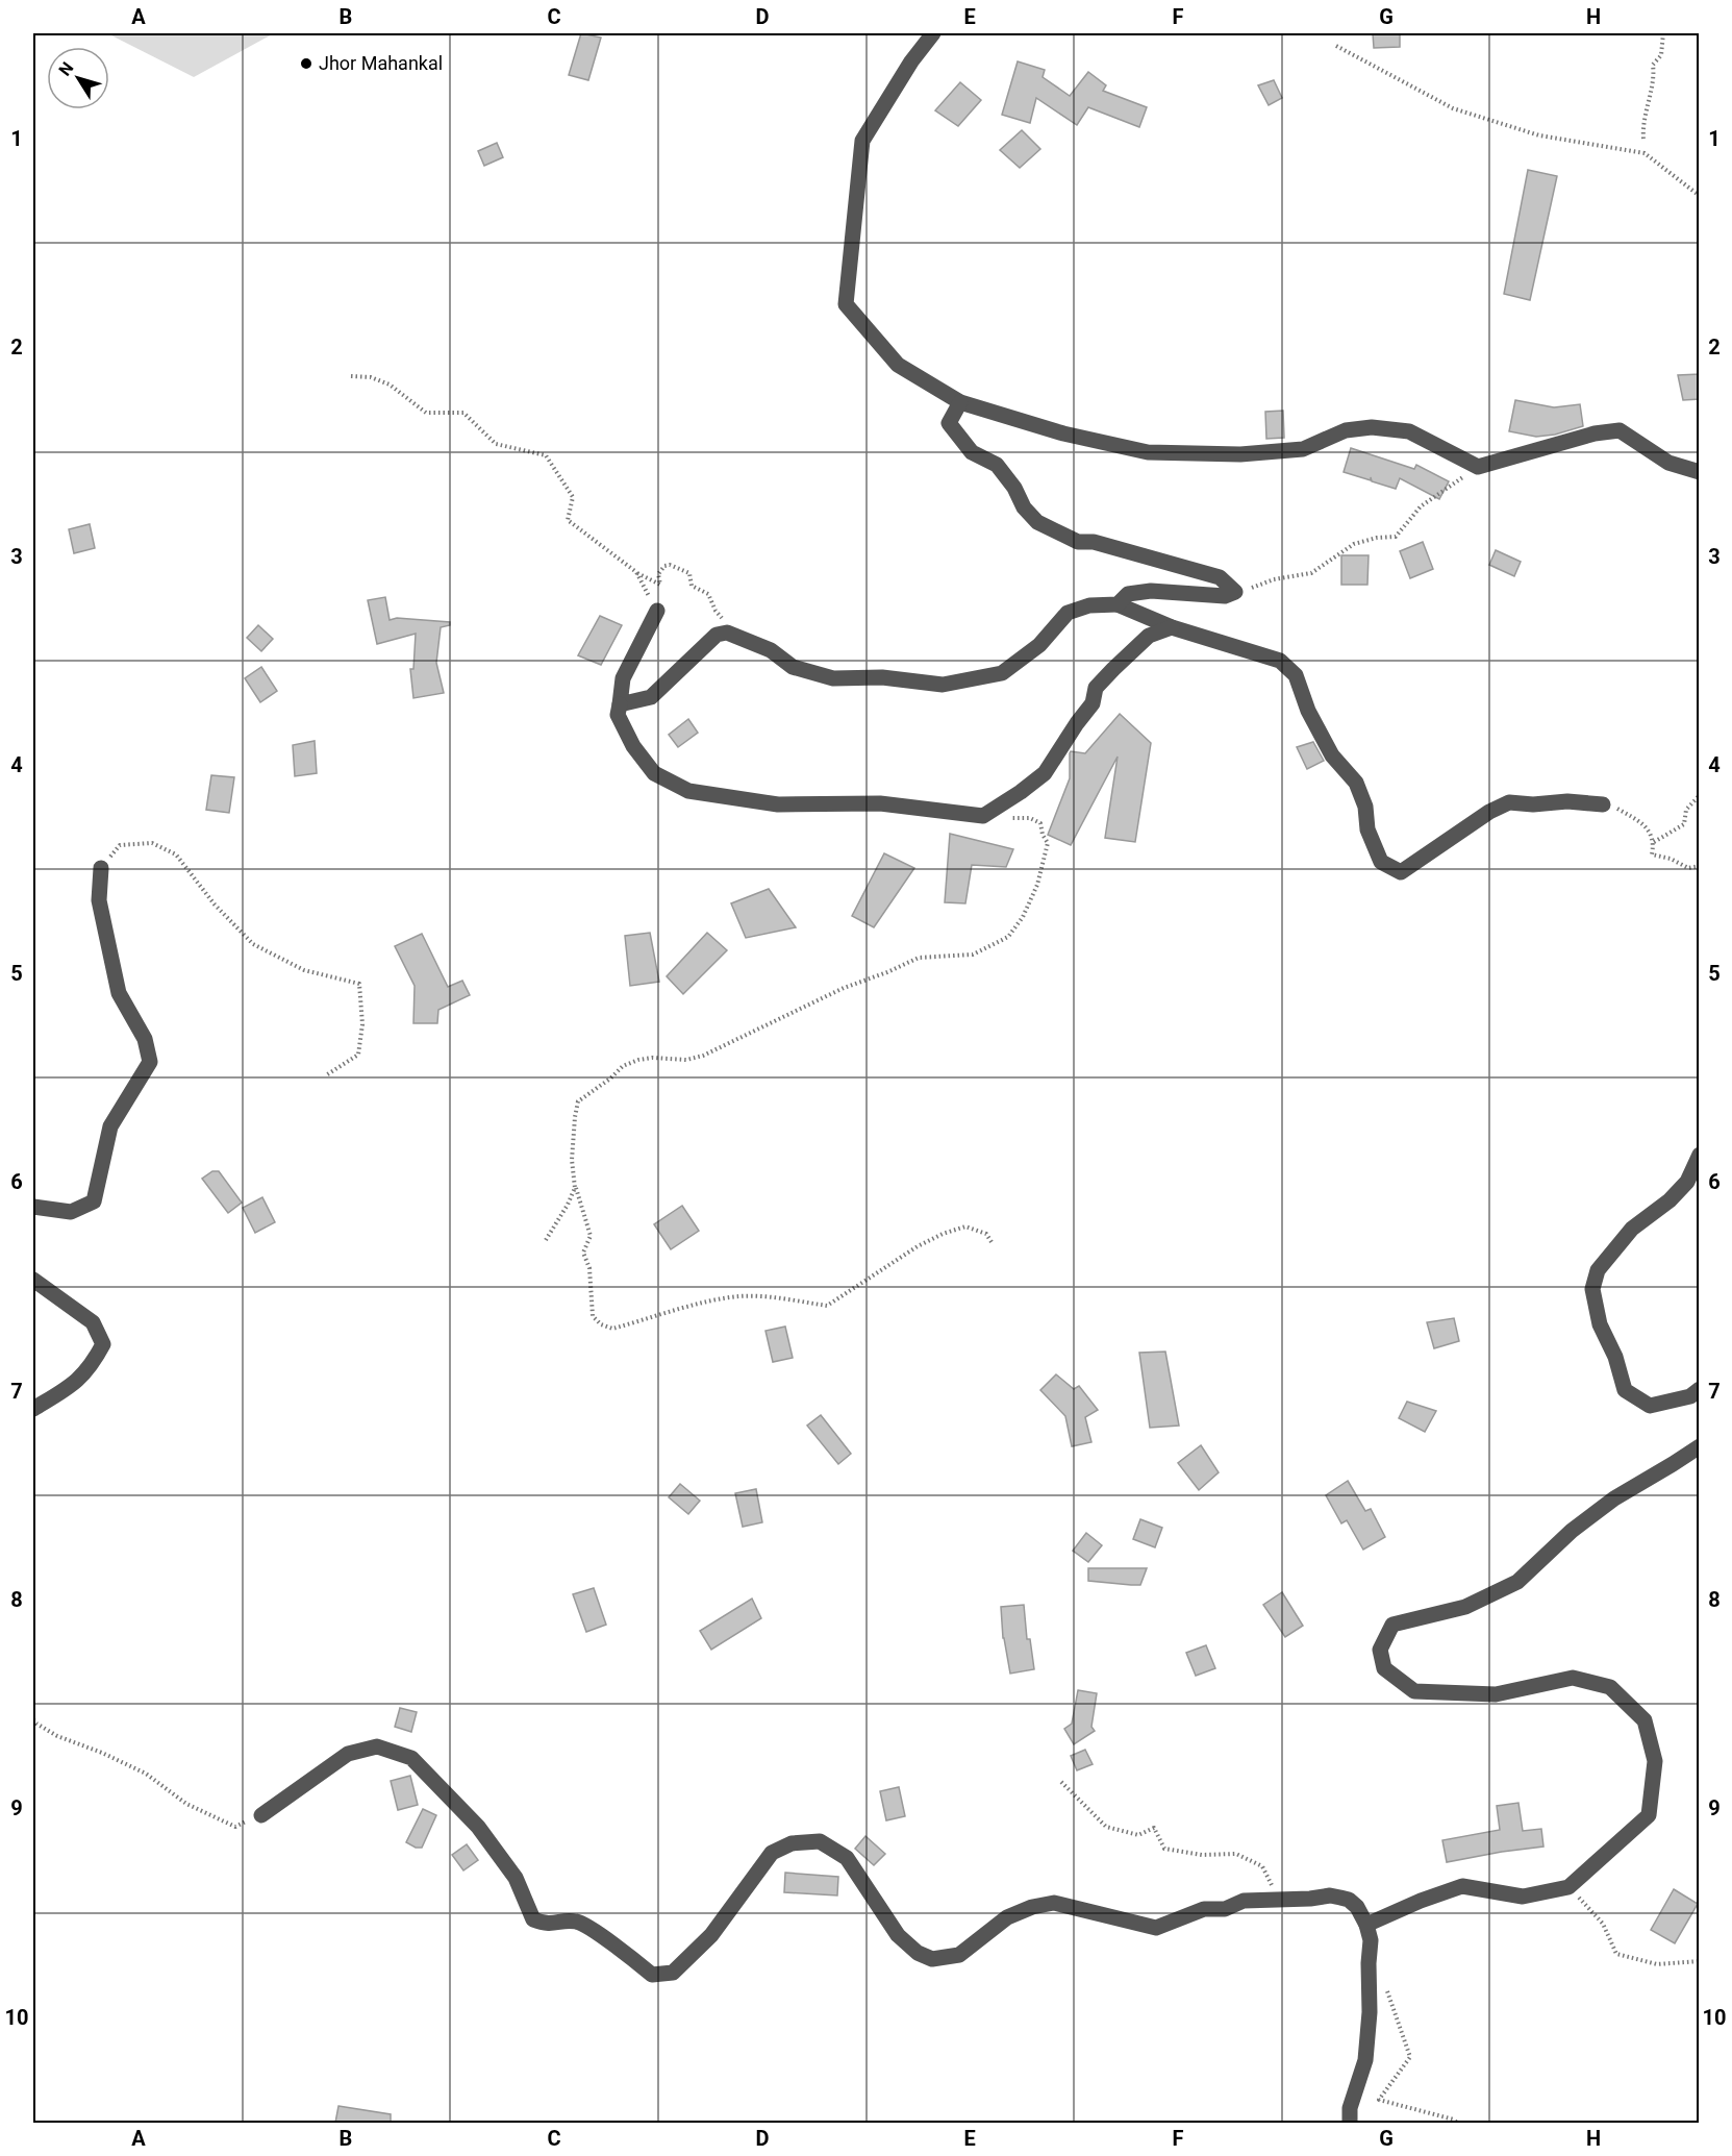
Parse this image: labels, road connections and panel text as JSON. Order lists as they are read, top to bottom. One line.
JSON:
{"places":["Jhor Mahankal"],"north":"top left","grid":{"columns":["A","B","C","D","E","F","G","H"],"rows":["1","2","3","4","5","6","7","8","9","10"]}}
